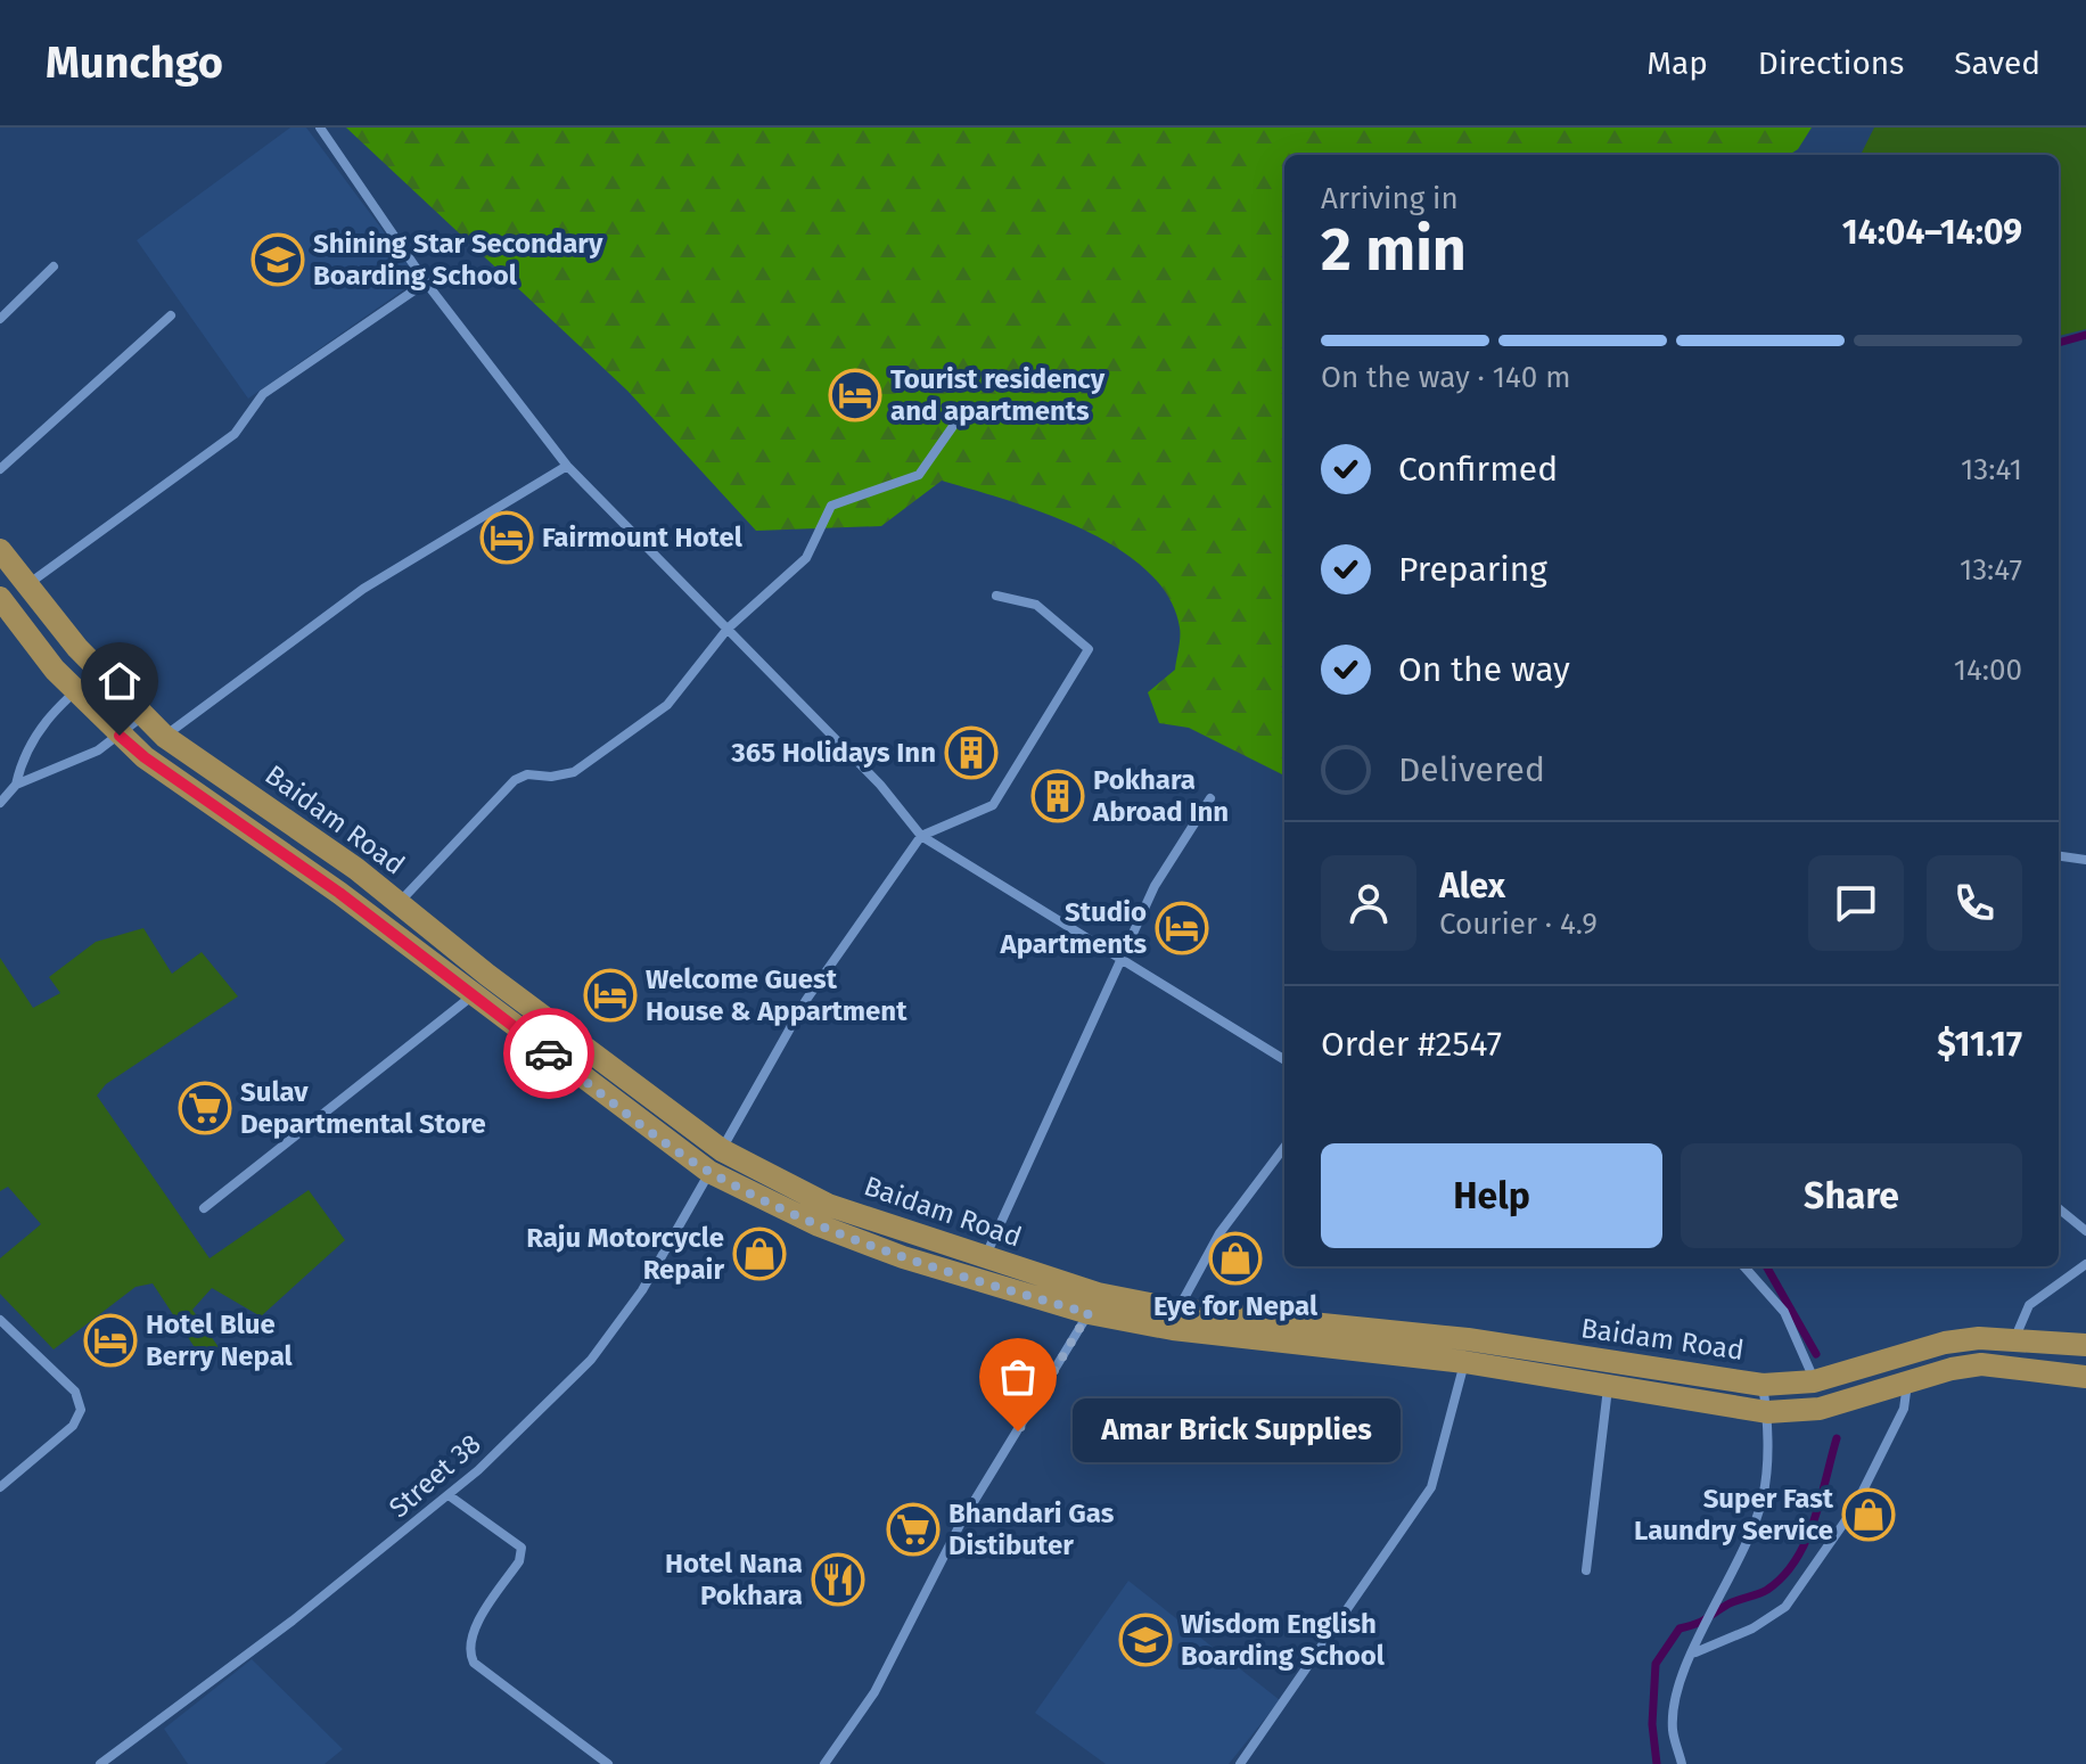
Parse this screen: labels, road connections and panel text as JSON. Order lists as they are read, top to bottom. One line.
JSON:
{"streets":{"main road":["Baidam Road"],"street":["Street 38"]},"crossings":[["Baidam Road","Street 38"]],"places":{"school or university":["Shining Star Secondary Boarding School","Wisdom English Boarding School"],"hotel":["Tourist residency and apartments","Fairmount Hotel","Studio Apartments","Welcome Guest House & Appartment","Hotel Blue Berry Nepal"],"building":["365 Holidays Inn","Pokhara Abroad Inn"],"supermarket":["Sulav Departmental Store","Bhandari Gas Distibuter"],"shop":["Raju Motorcycle Repair","Eye for Nepal","Super Fast Laundry Service"],"other":["Amar Brick Supplies"],"restaurant":["Hotel Nana Pokhara"]},"page":{"header":"Munchgo","nav":["Map","Directions","Saved"],"heading":["2 min","Arriving in","14:04–14:09"],"panel":["Alex","Courier · 4.9","Order #2547","$11.17"],"bar":"On the way · 140 m","list":[["Confirmed","13:41"],["Preparing","13:47"],["On the way","14:00"],"Delivered"],"buttons":["Help","Share"],"bubble":"Amar Brick Supplies"}}
